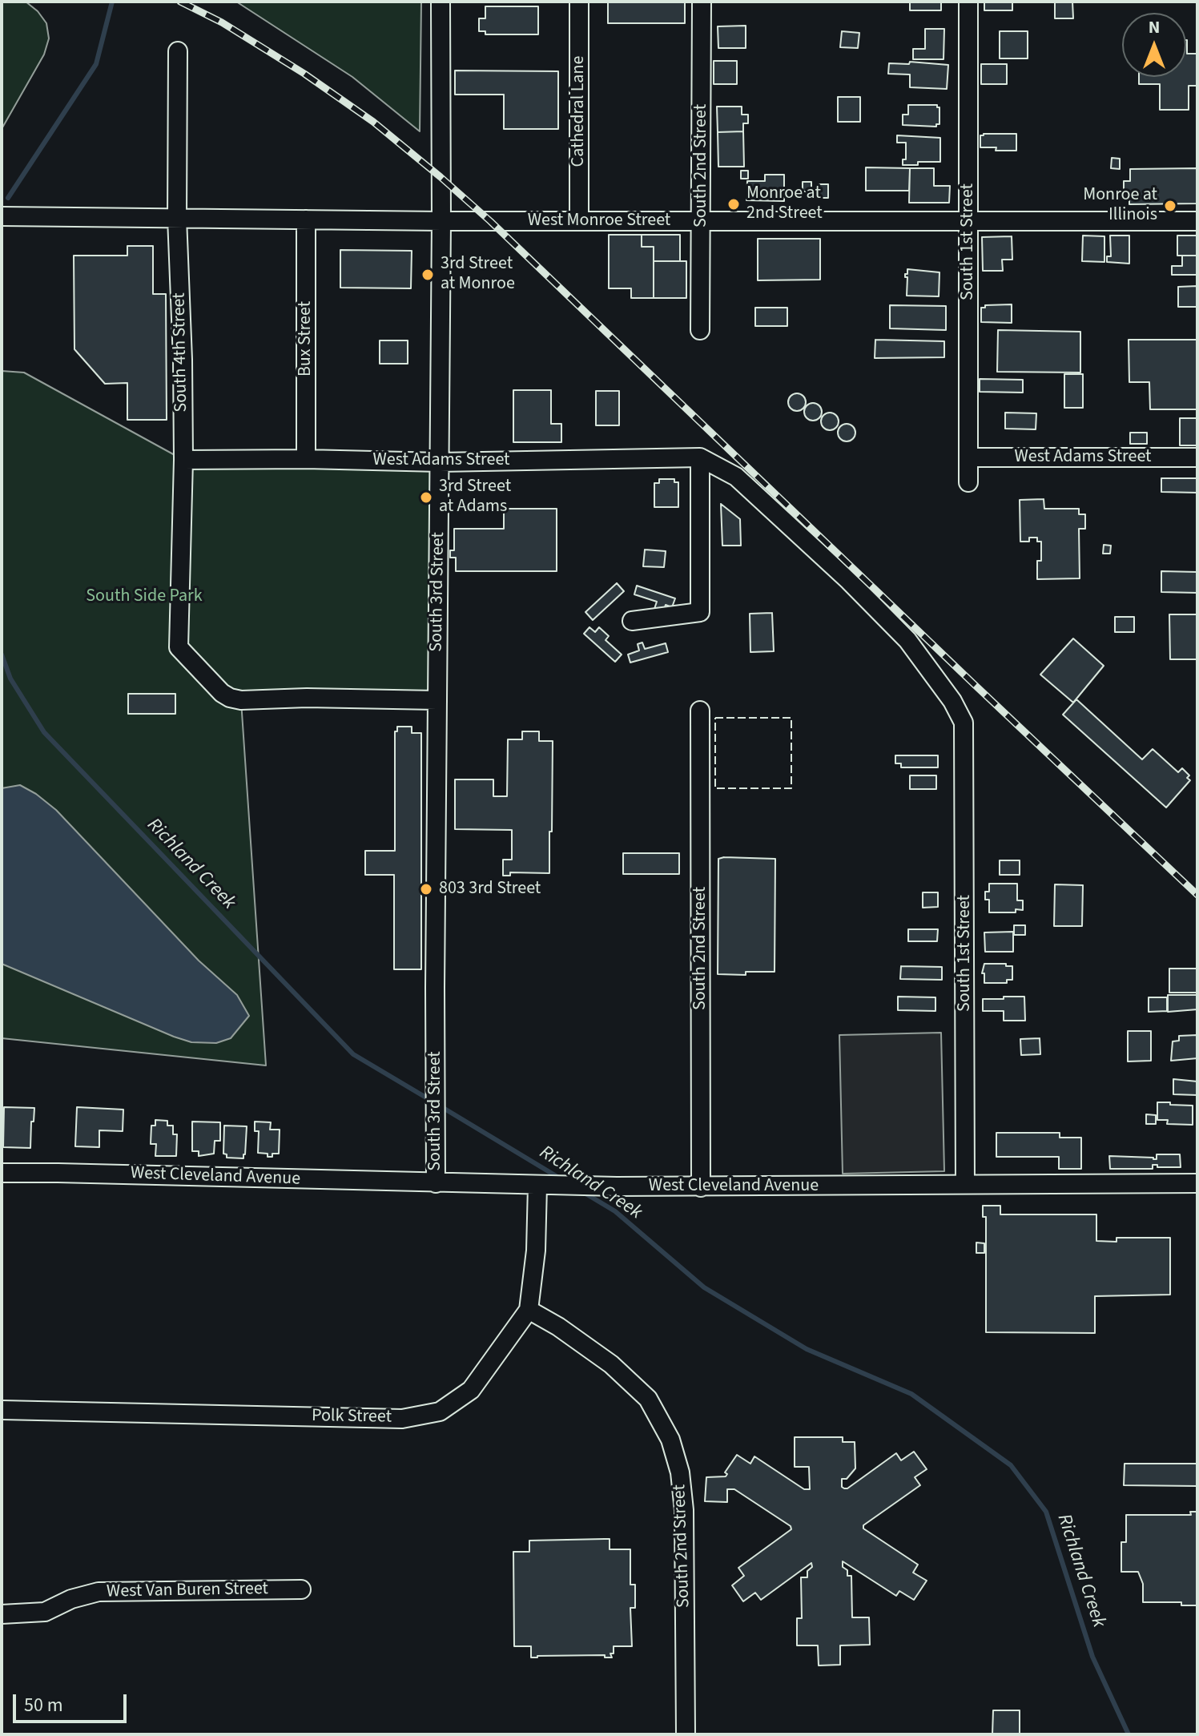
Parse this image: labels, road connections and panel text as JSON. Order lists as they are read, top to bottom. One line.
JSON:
{"streets":{"street":["Cathedral Lane","South 2nd Street","West Monroe Street","South 1st Street","Bux Street","South 4th Street","West Adams Street","South 3rd Street","West Cleveland Avenue","Polk Street","West Van Buren Street"]},"crossings":[["Cathedral Lane","West Monroe Street"],["South 2nd Street","West Monroe Street"],["South 2nd Street","West Cleveland Avenue"],["South 2nd Street","Polk Street"],["West Monroe Street","South 1st Street"],["West Monroe Street","Bux Street"],["West Monroe Street","South 4th Street"],["West Monroe Street","South 3rd Street"],["South 1st Street","West Adams Street"],["South 1st Street","West Cleveland Avenue"],["Bux Street","West Adams Street"],["South 4th Street","West Adams Street"],["South 4th Street","South 3rd Street"],["West Adams Street","South 3rd Street"],["South 3rd Street","West Cleveland Avenue"],["West Cleveland Avenue","Polk Street"]],"water":["Richland Creek"],"parks":["South Side Park"],"places":["Monroe at 2nd Street","Monroe at Illinois","3rd Street at Monroe","3rd Street at Adams","803 3rd Street"],"scale_bar":"50 m","north":"top"}
